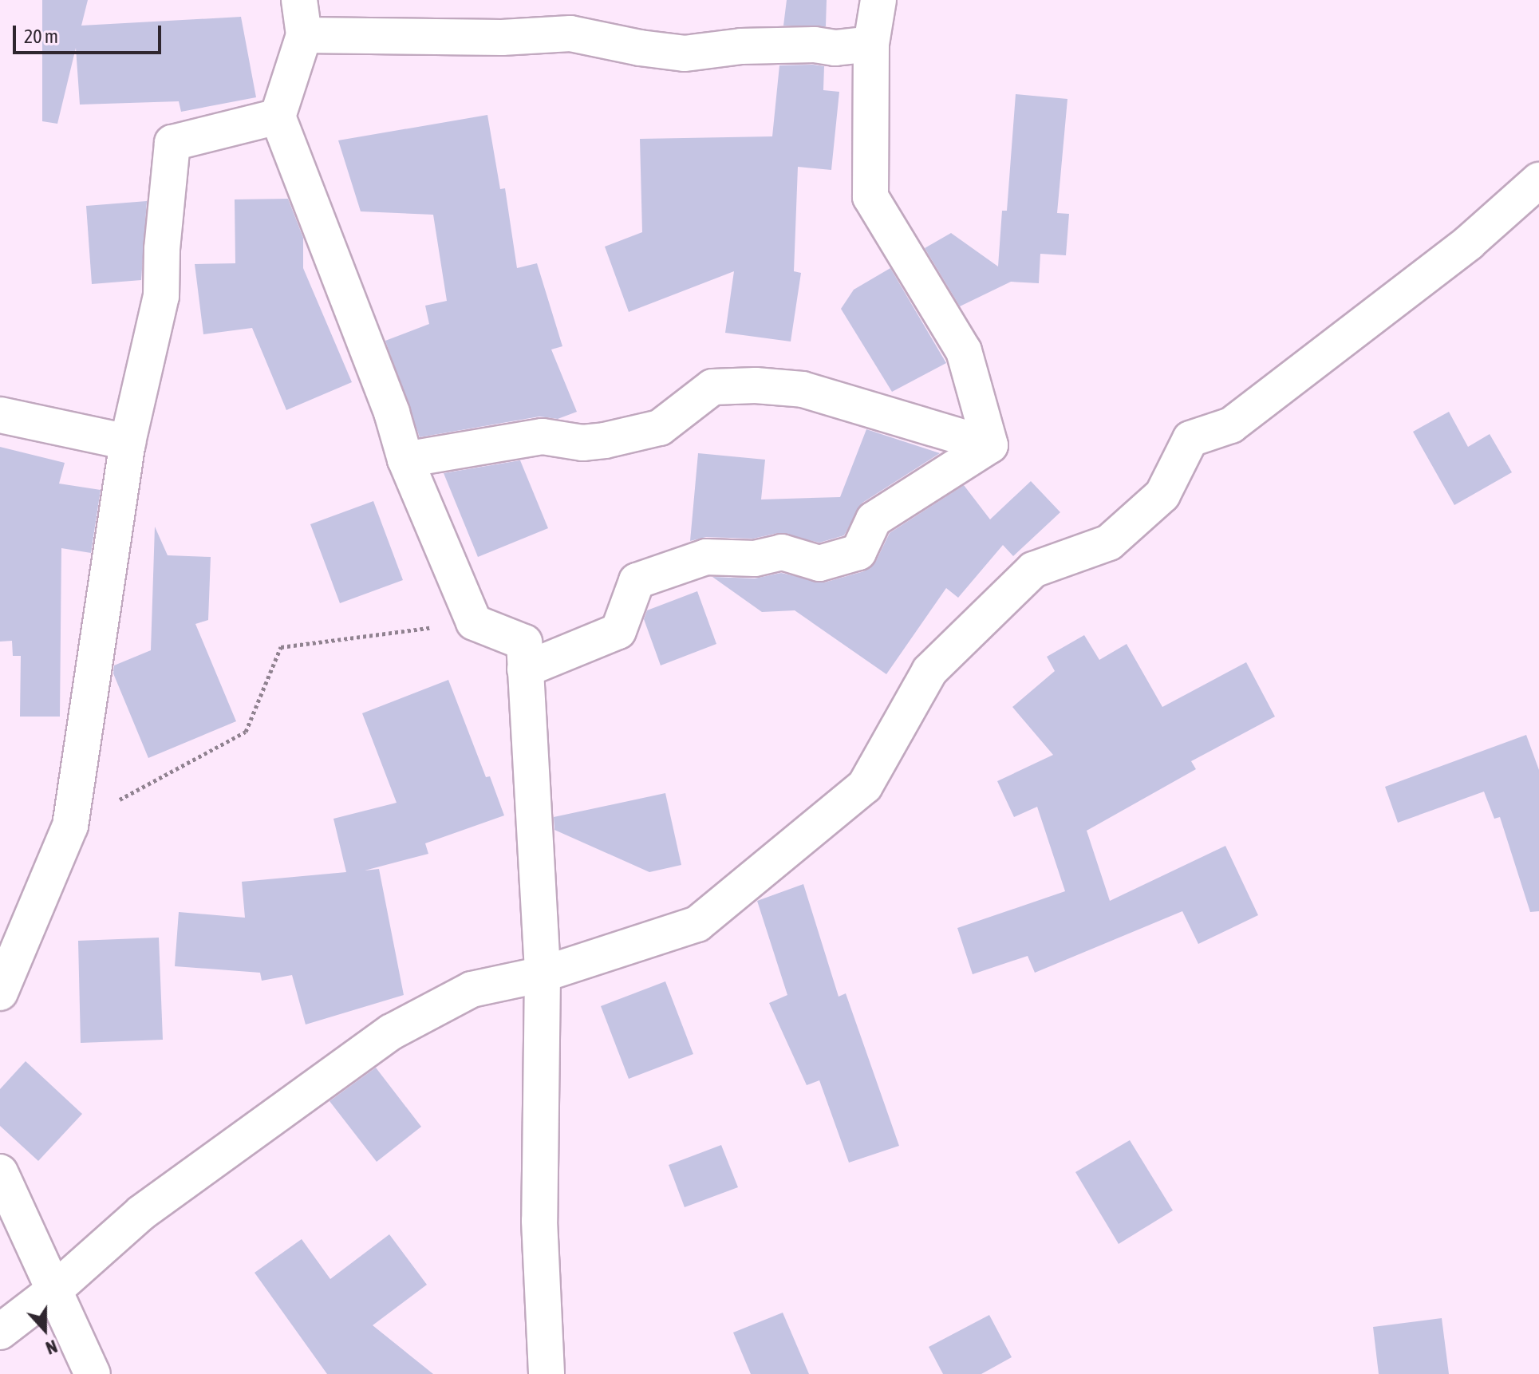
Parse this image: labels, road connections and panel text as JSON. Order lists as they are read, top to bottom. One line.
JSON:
{"scale_bar":"20 m","north":"bottom"}
